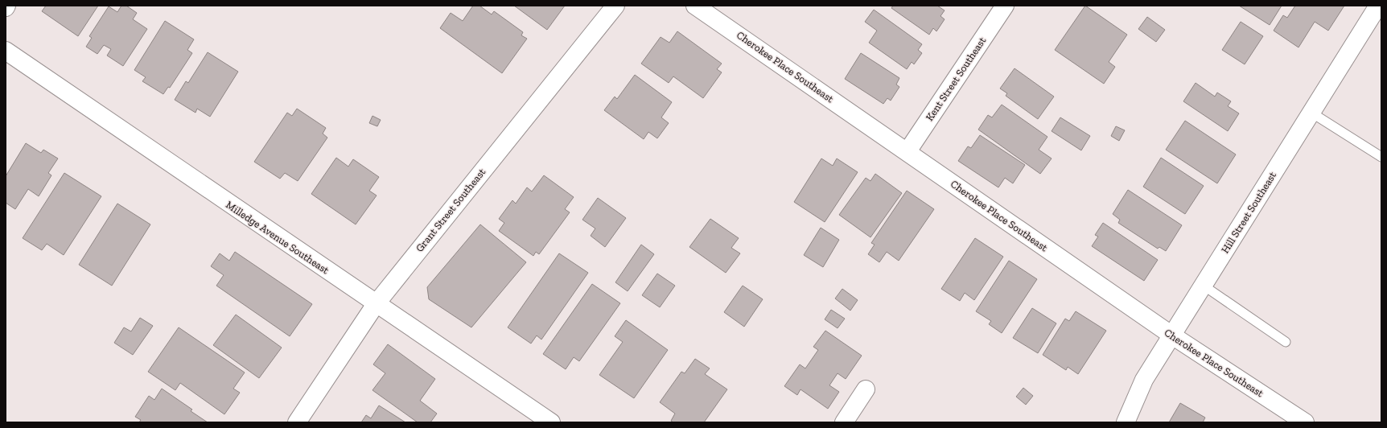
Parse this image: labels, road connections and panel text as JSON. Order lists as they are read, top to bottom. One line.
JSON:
{"streets":{"street":["Cherokee Place Southeast","Kent Street Southeast","Grant Street Southeast","Hill Street Southeast","Milledge Avenue Southeast"]},"crossings":[["Cherokee Place Southeast","Kent Street Southeast"],["Cherokee Place Southeast","Hill Street Southeast"],["Grant Street Southeast","Milledge Avenue Southeast"]]}
